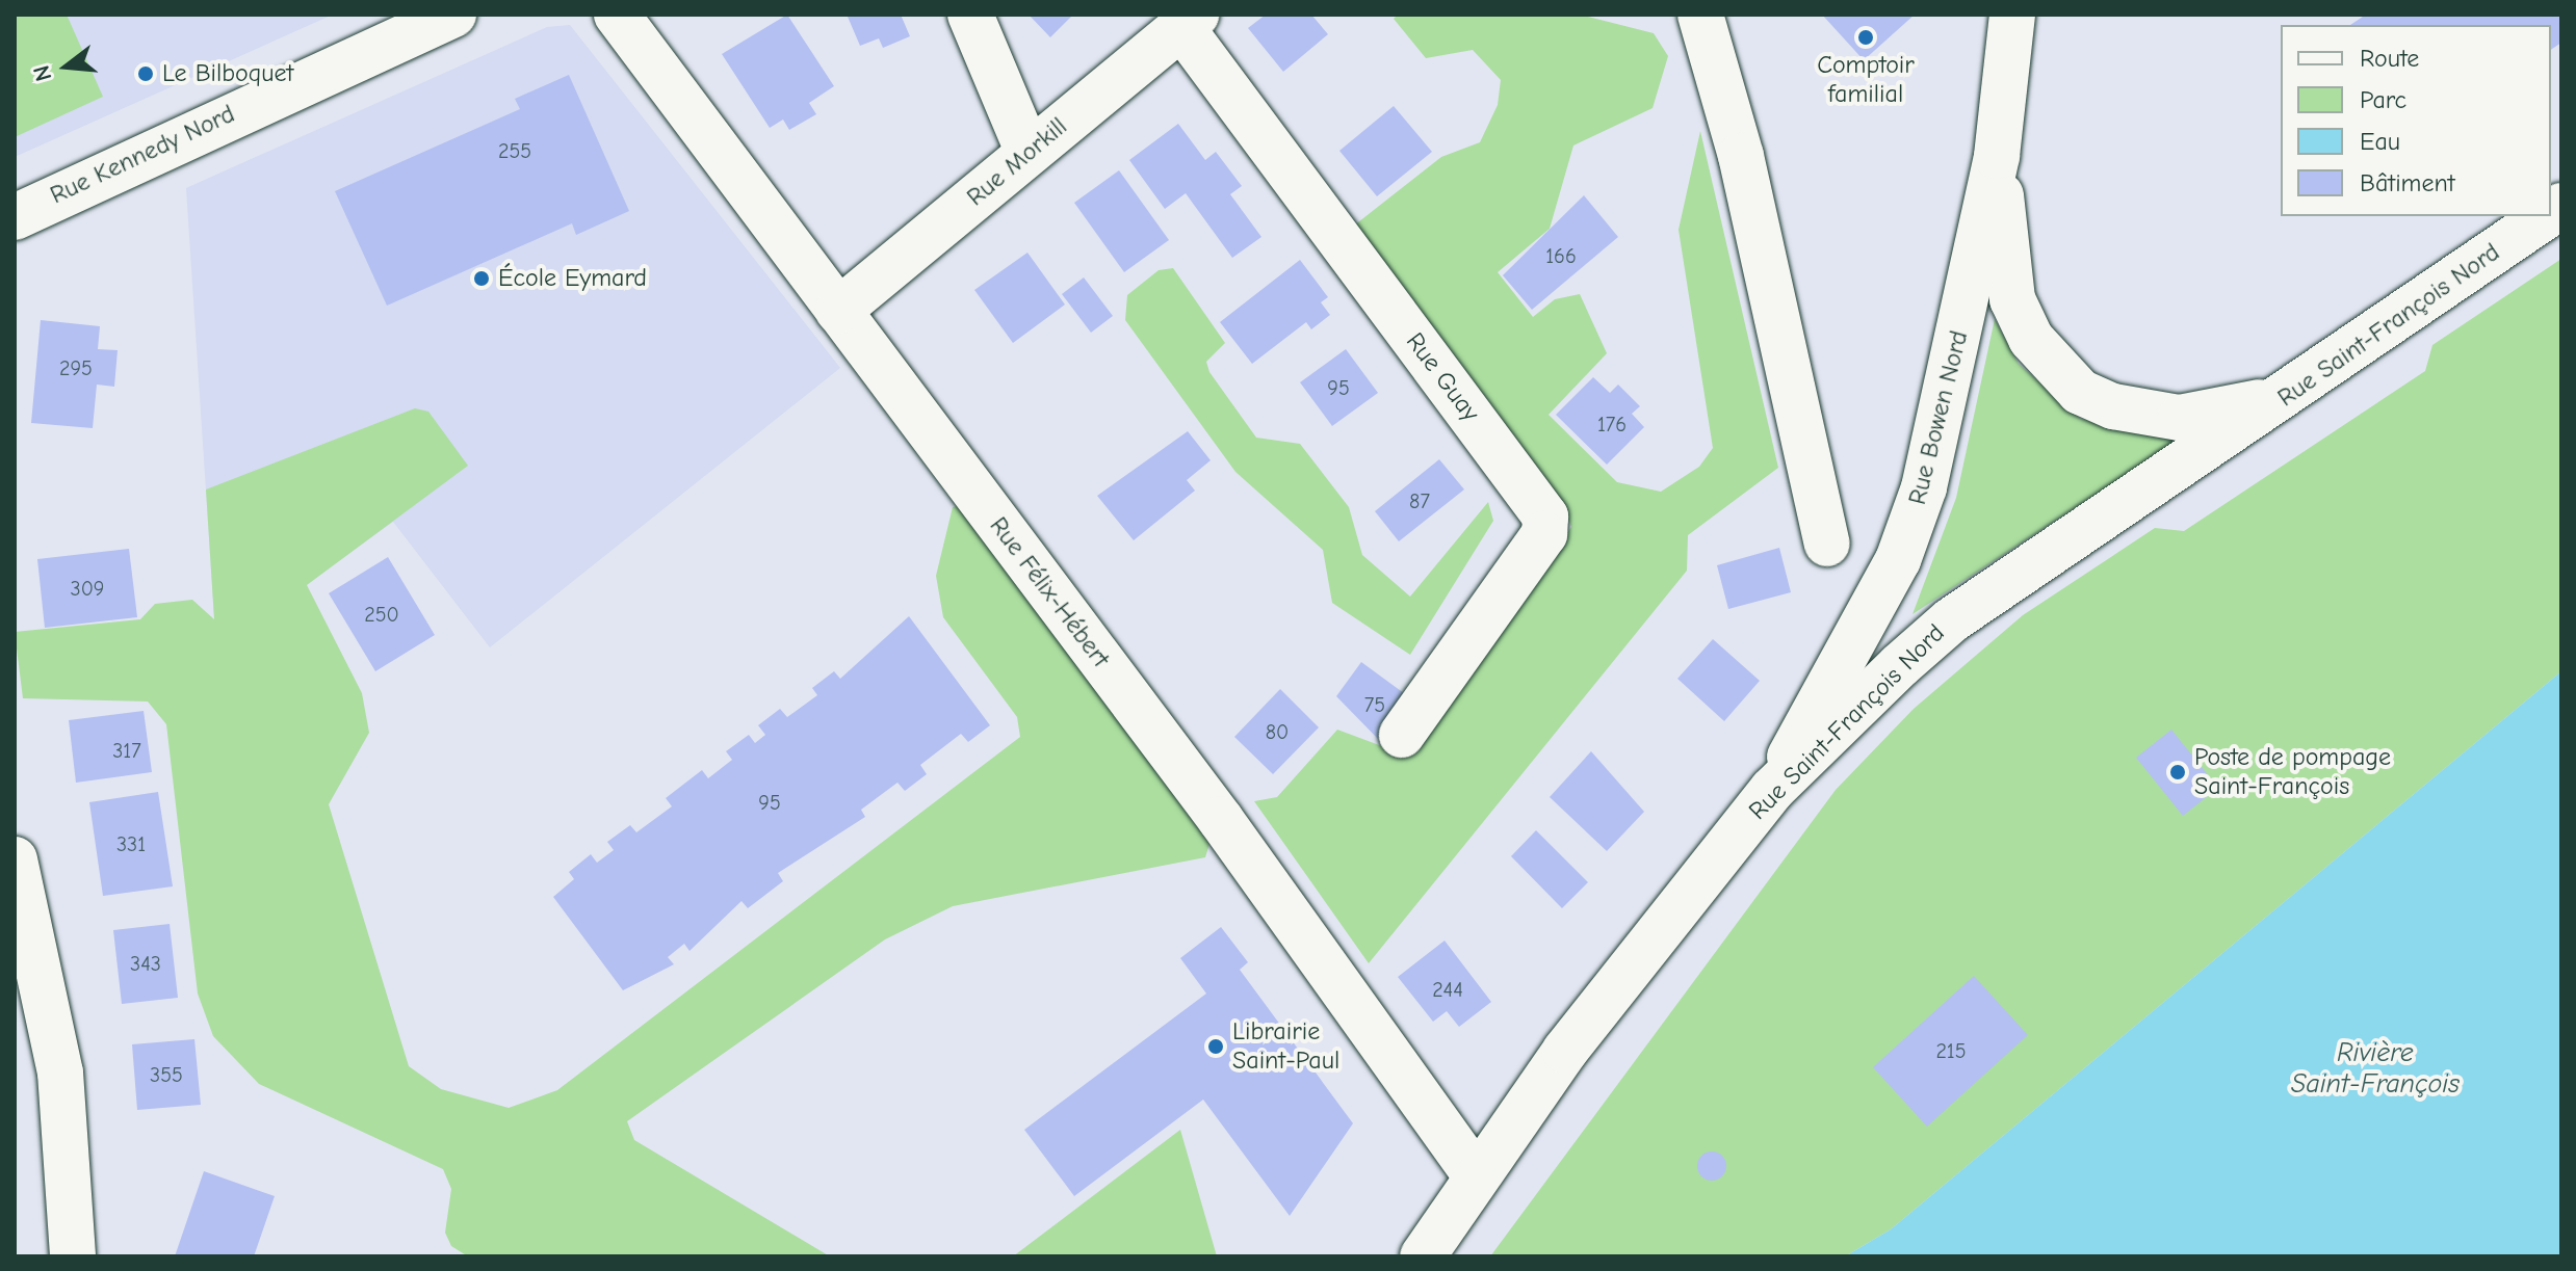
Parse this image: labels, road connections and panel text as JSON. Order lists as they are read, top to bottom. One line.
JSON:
{"streets":{"street":["Rue Kennedy Nord","Rue Morkill","Rue Saint-François Nord","Rue Guay","Rue Bowen Nord","Rue Félix-Hébert"]},"crossings":[["Rue Morkill","Rue Guay"],["Rue Morkill","Rue Félix-Hébert"],["Rue Saint-François Nord","Rue Bowen Nord"],["Rue Saint-François Nord","Rue Félix-Hébert"]],"water":["Rivière Saint-François"],"places":["Comptoir familial","Le Bilboquet","École Eymard","Poste de pompage Saint-François","Librairie Saint-Paul"],"house_numbers":["255","166","295","95","176","87","309","250","75","80","317","95","331","343","244","215","355"],"legend":["Route","Parc","Eau","Bâtiment"],"north":"left"}
